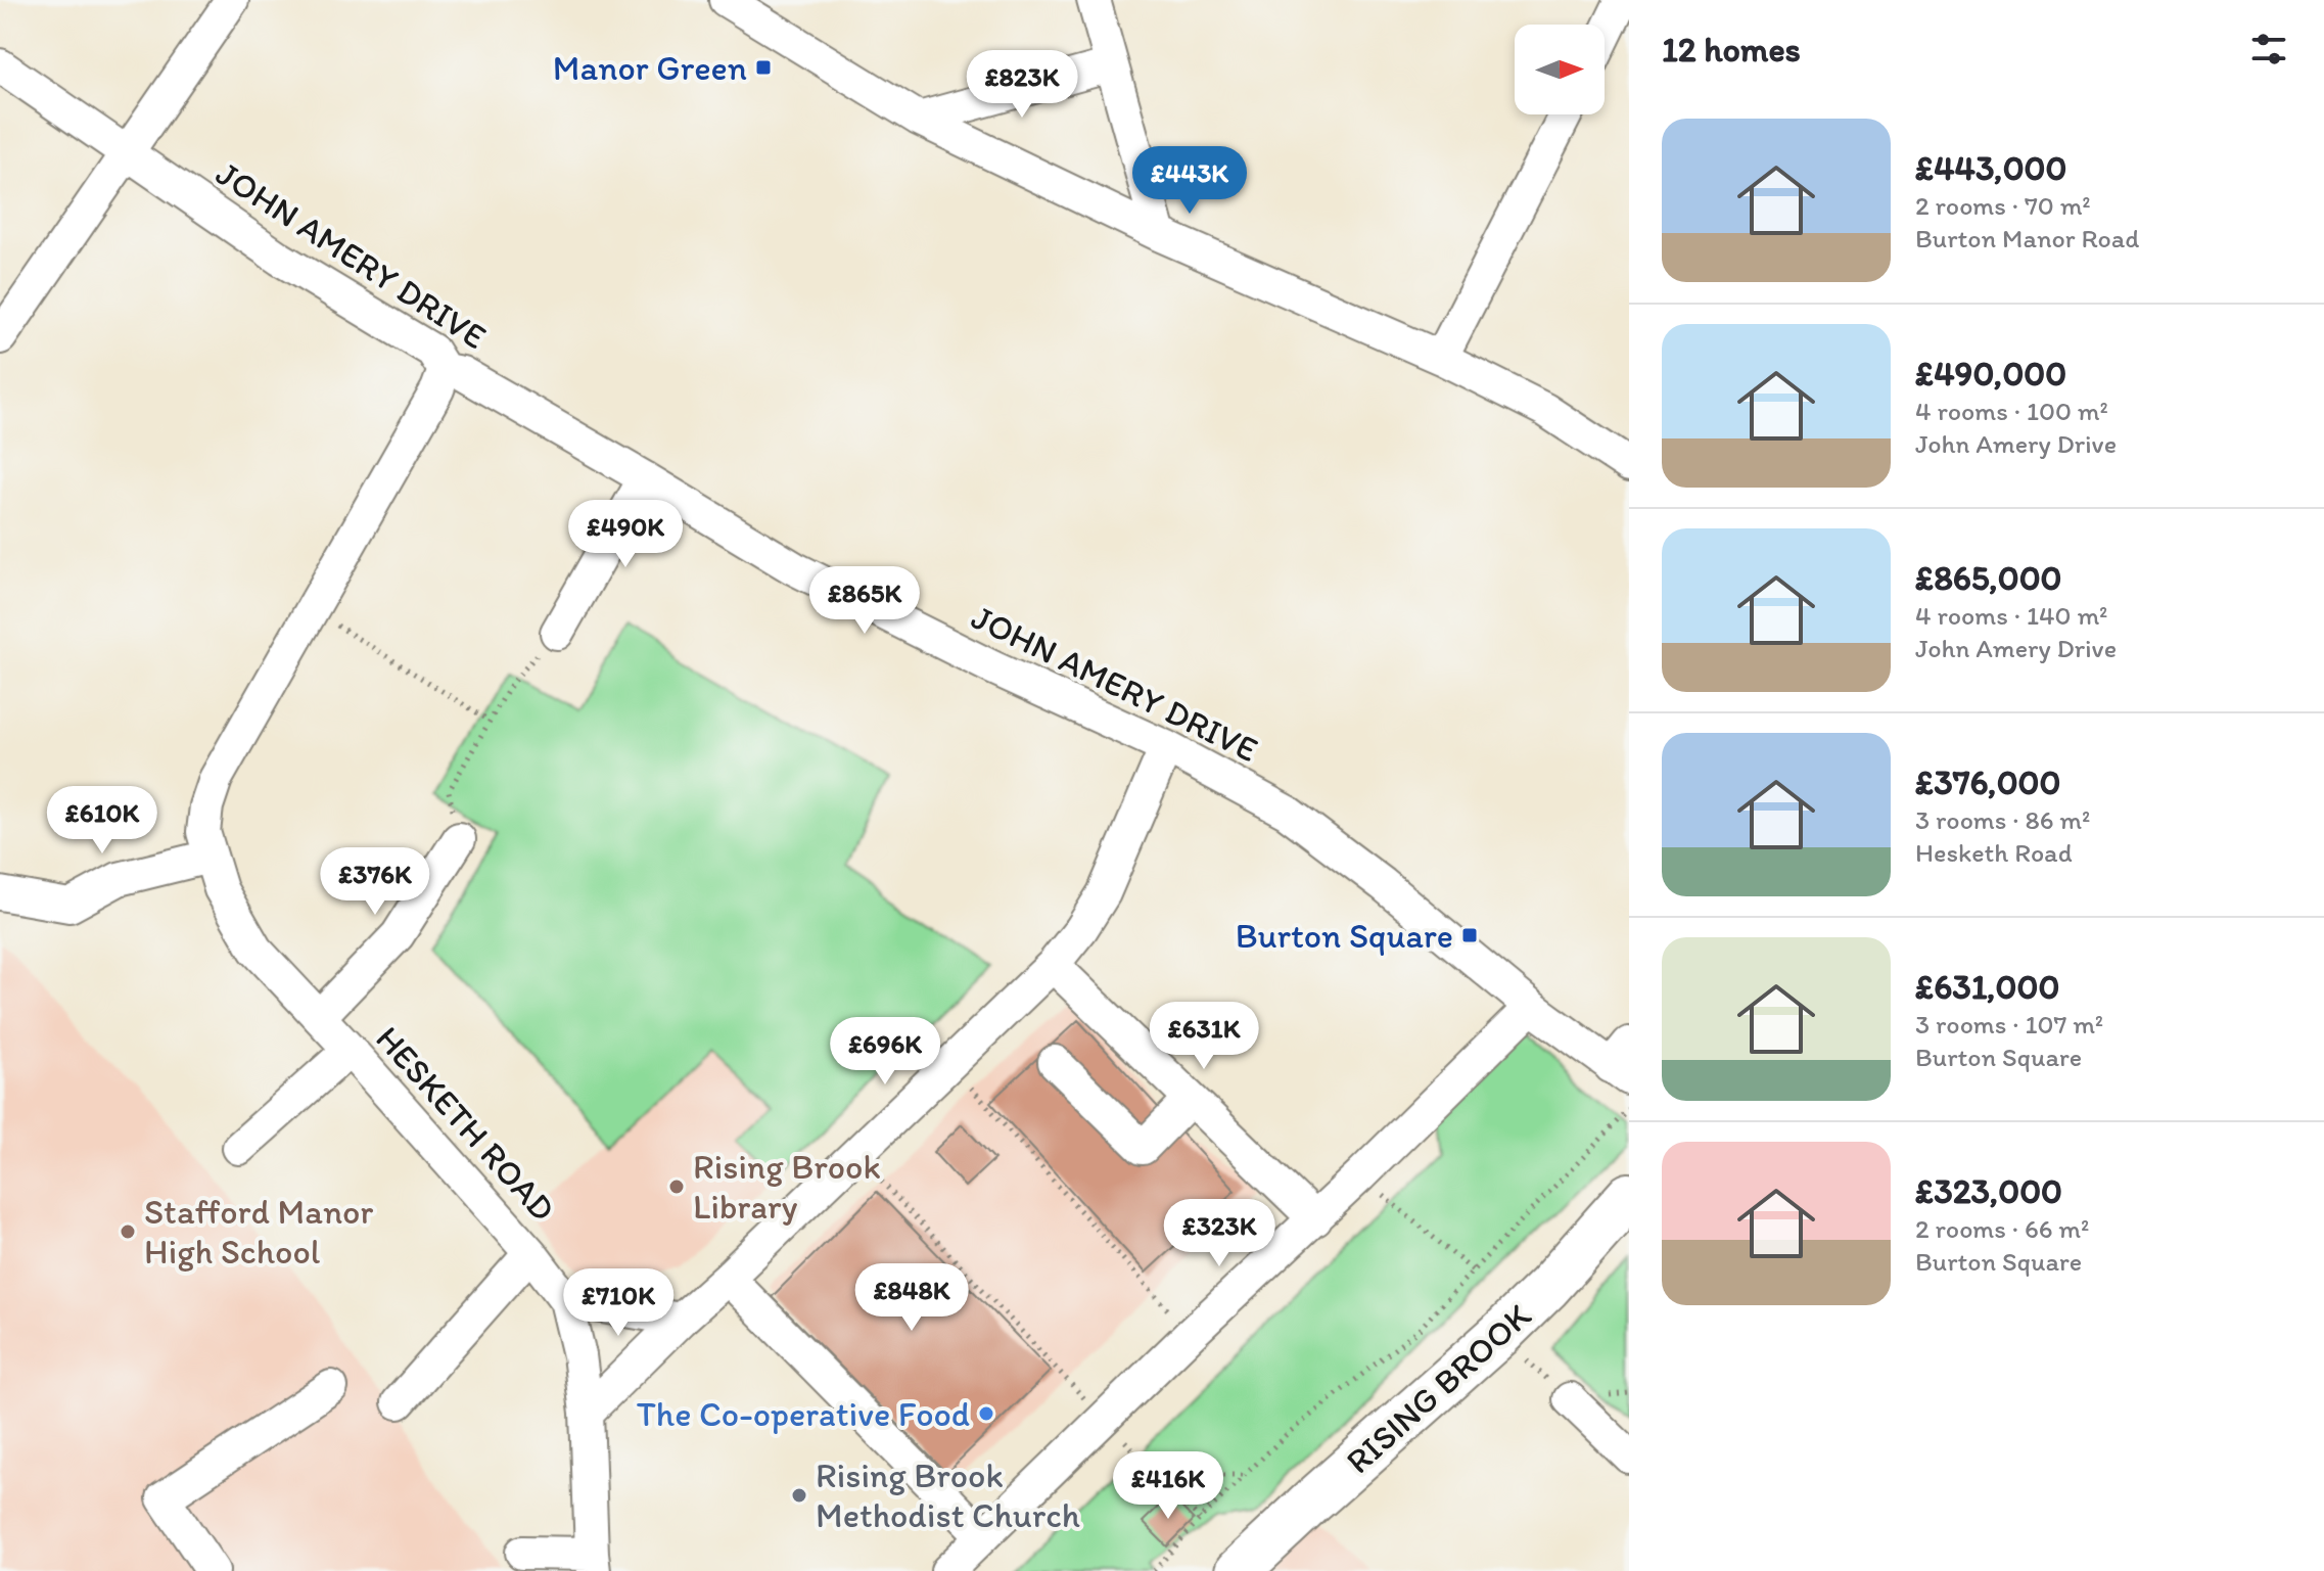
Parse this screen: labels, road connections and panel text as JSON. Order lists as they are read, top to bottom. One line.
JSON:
{"streets":{"highway":["RISING BROOK"],"street":["JOHN AMERY DRIVE","HESKETH ROAD"]},"crossings":[["JOHN AMERY DRIVE","HESKETH ROAD"]],"places":{"transit":["Manor Green","Burton Square"],"other":["Rising Brook Library","Stafford Manor High School","The Co-operative Food","Rising Brook Methodist Church"]},"north":"right","page":{"heading":"12 homes","price":["£823K","£443K","£490K","£865K","£610K","£376K","£631K","£696K","£323K","£848K","£710K","£416K"],"list":[{"name":"£443,000","note":"2 rooms · 70 m² · Burton Manor Road"},{"name":"£490,000","note":"4 rooms · 100 m² · John Amery Drive"},{"name":"£865,000","note":"4 rooms · 140 m² · John Amery Drive"},{"name":"£376,000","note":"3 rooms · 86 m² · Hesketh Road"},{"name":"£631,000","note":"3 rooms · 107 m² · Burton Square"},{"name":"£323,000","note":"2 rooms · 66 m² · Burton Square"}]}}
